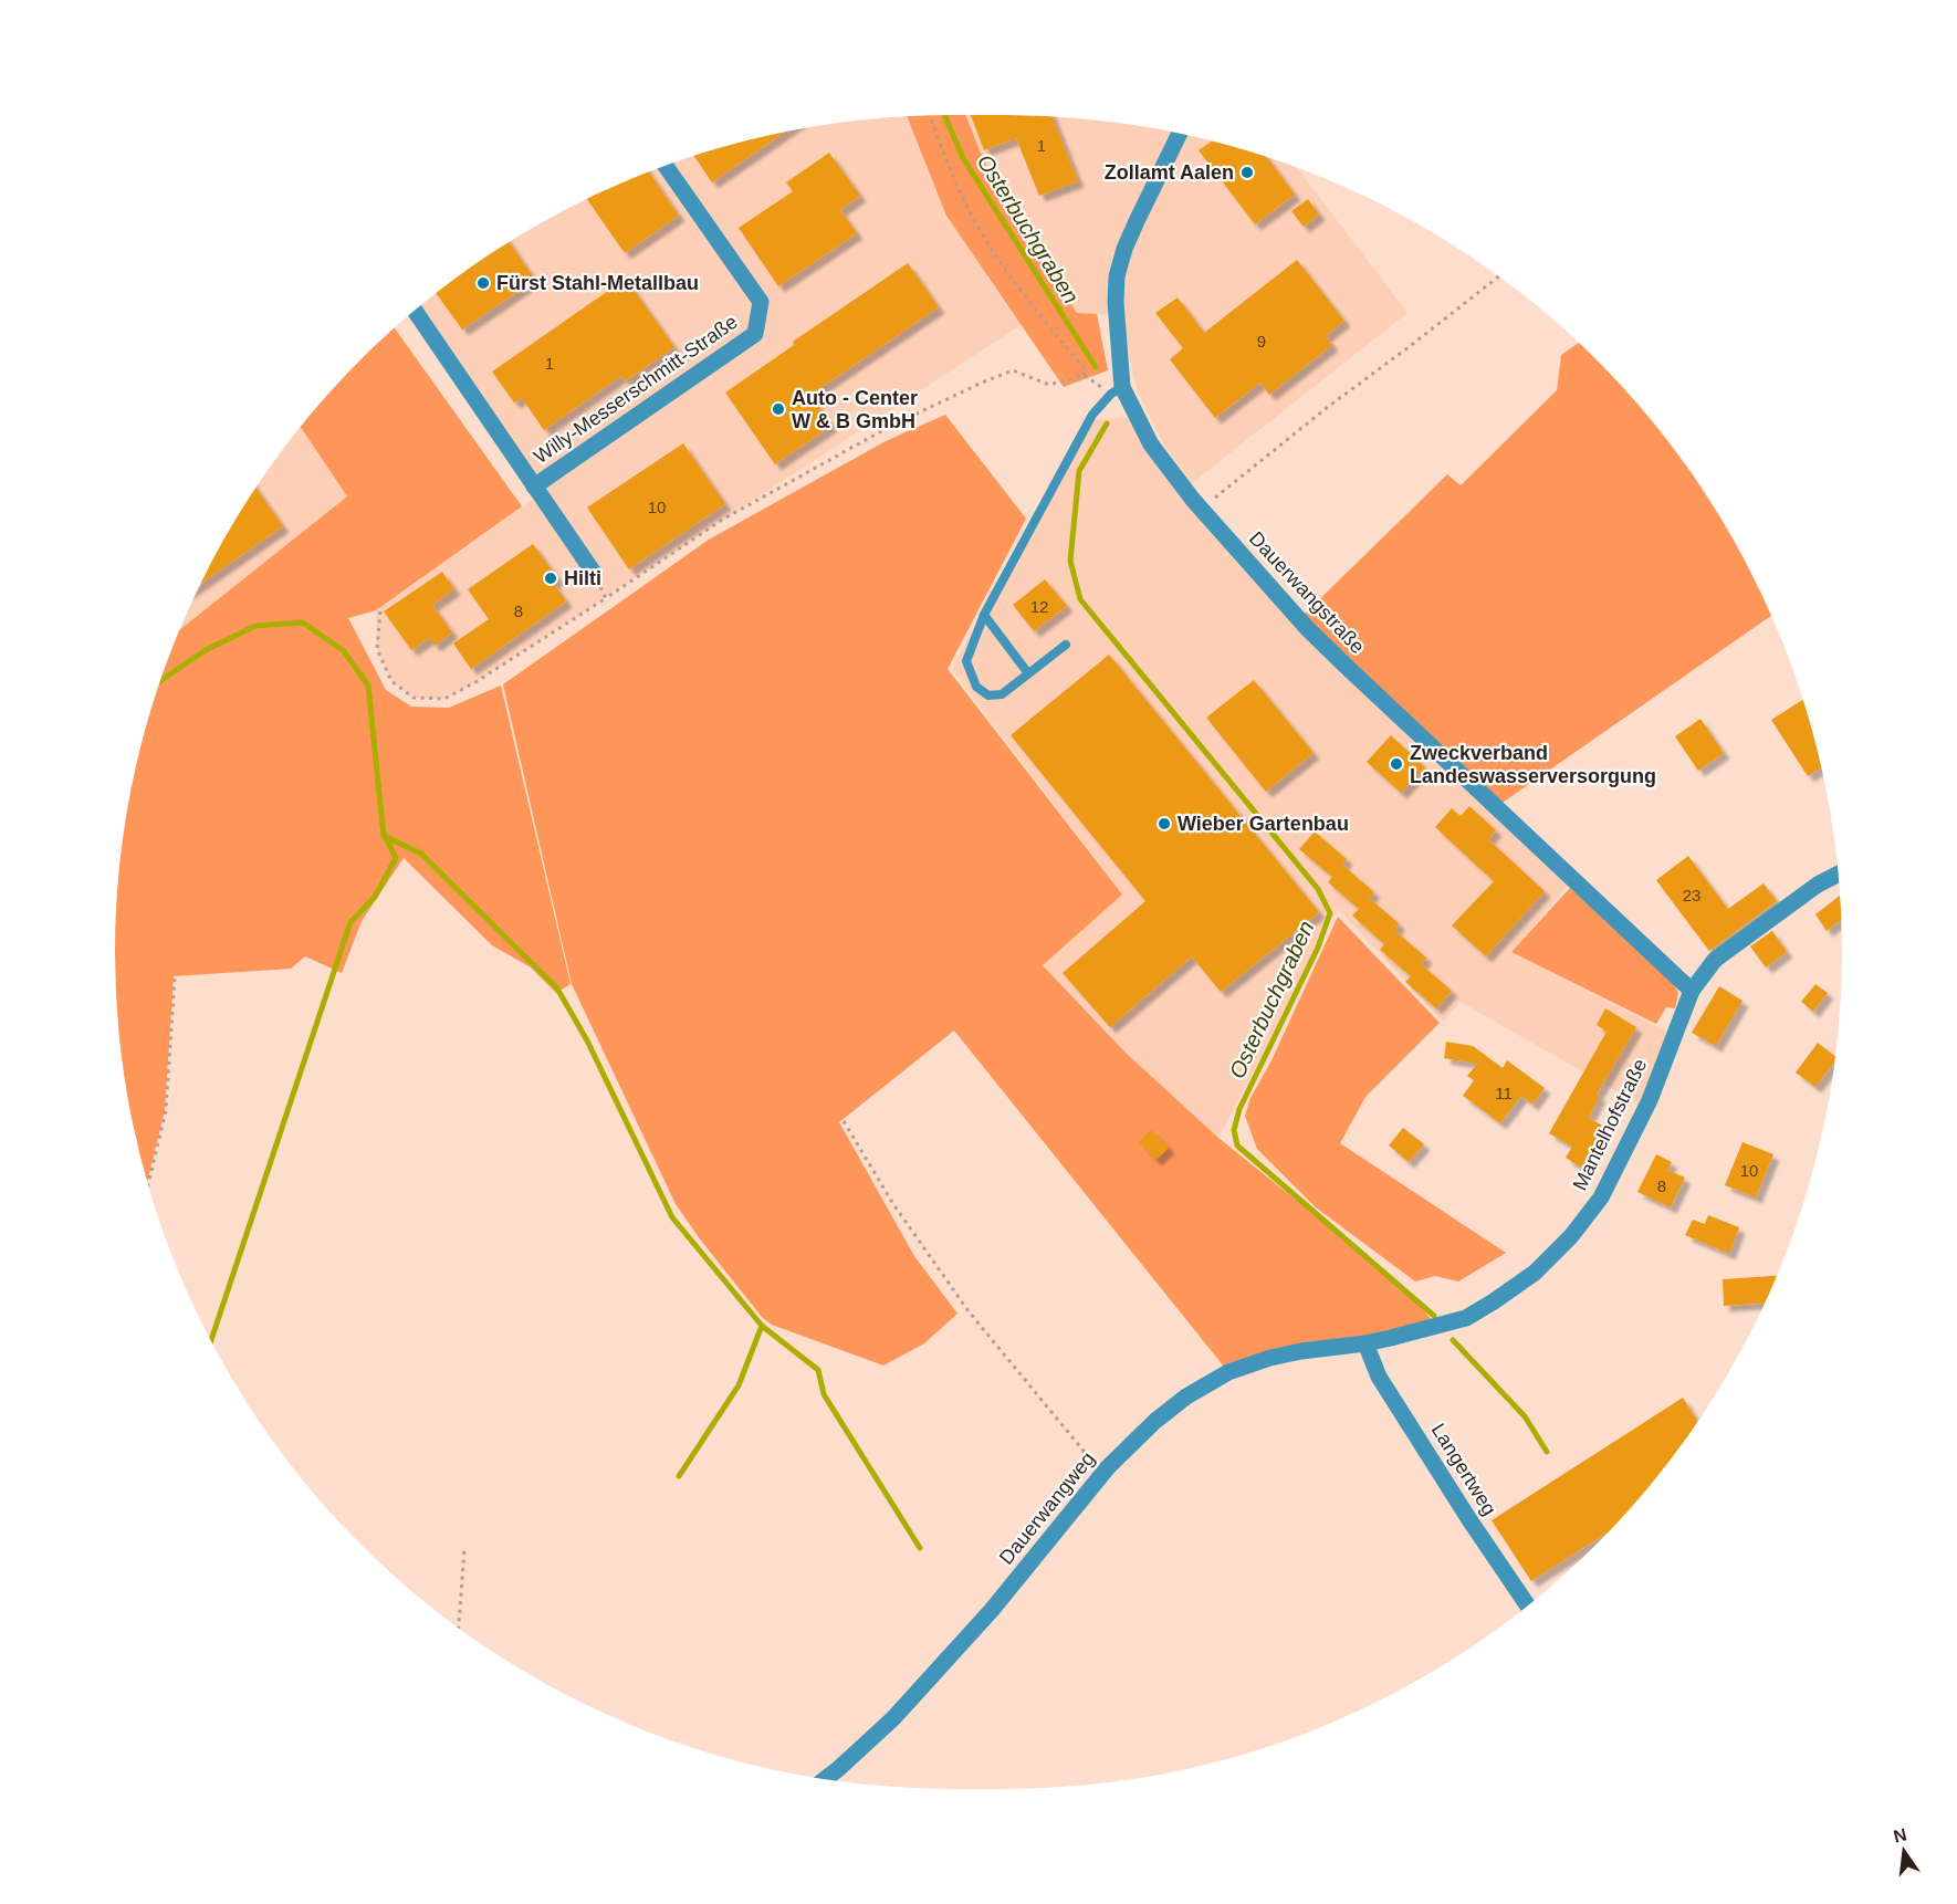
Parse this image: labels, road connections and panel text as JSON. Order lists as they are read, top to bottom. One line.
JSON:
{"streets":{"street":["Willy-Messerschmitt-Straße","Dauerwangstraße","Mantelhofstraße","Langertweg","Dauerwangweg"]},"crossings":[["Dauerwangstraße","Mantelhofstraße"],["Mantelhofstraße","Langertweg"],["Mantelhofstraße","Dauerwangweg"],["Langertweg","Dauerwangweg"]],"water":["Osterbuchgraben"],"places":["Zollamt Aalen","Fürst Stahl-Metallbau","Auto - Center W & B GmbH","Hilti","Zweckverband Landeswasserversorgung","Wieber Gartenbau"],"house_numbers":["1","9","1","10","12","8","23","11","10","8"],"north":"top"}
